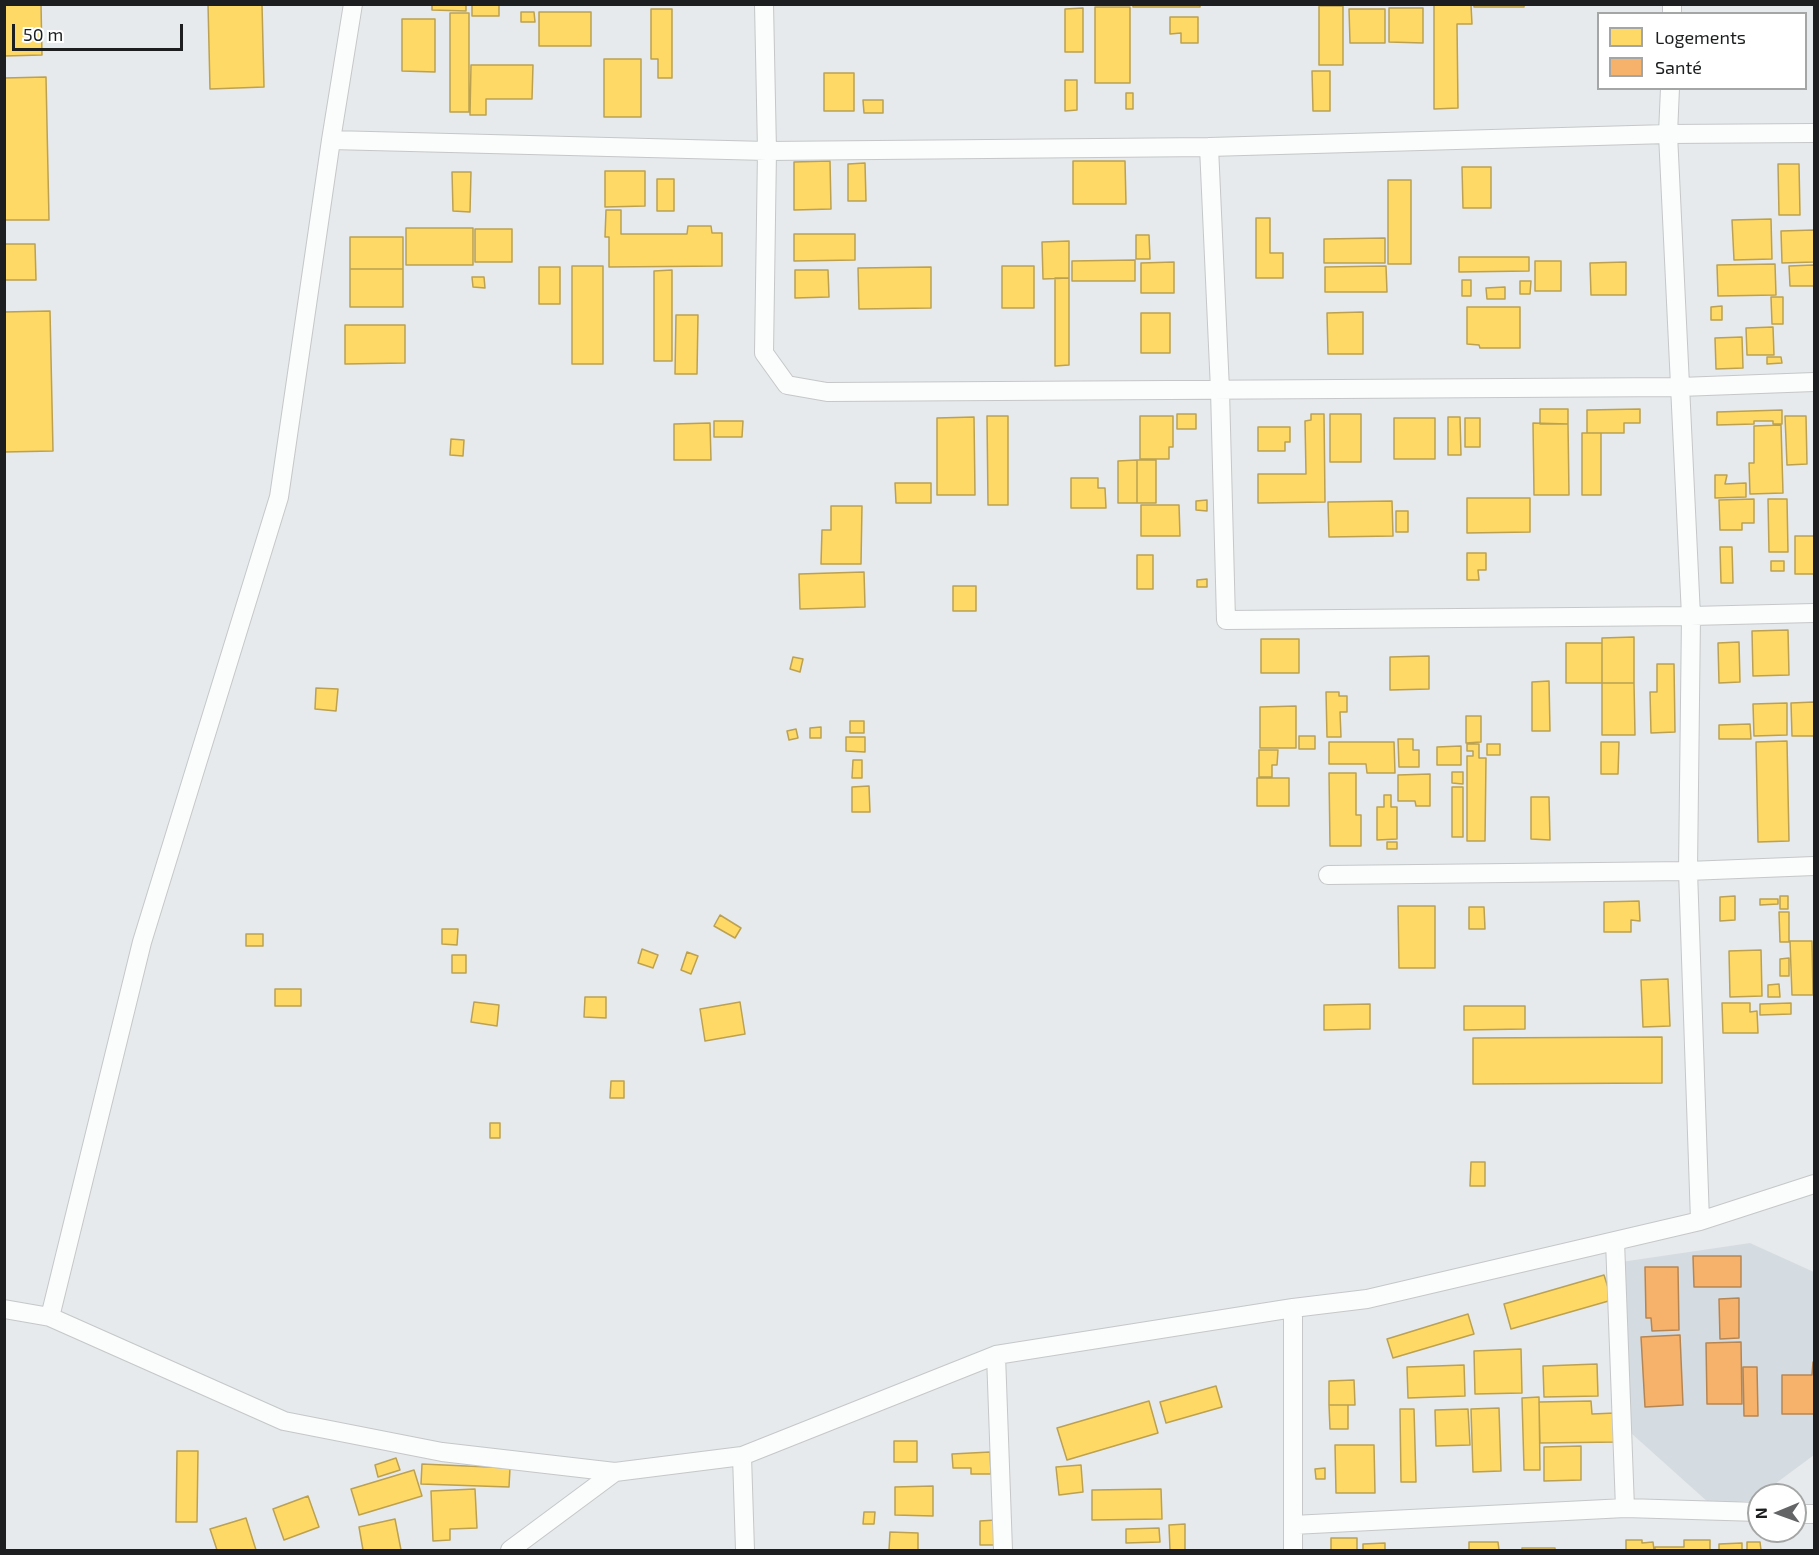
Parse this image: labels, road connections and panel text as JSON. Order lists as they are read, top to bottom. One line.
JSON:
{"legend":["Logements","Santé"],"scale_bar":"50 m","north":"left"}
